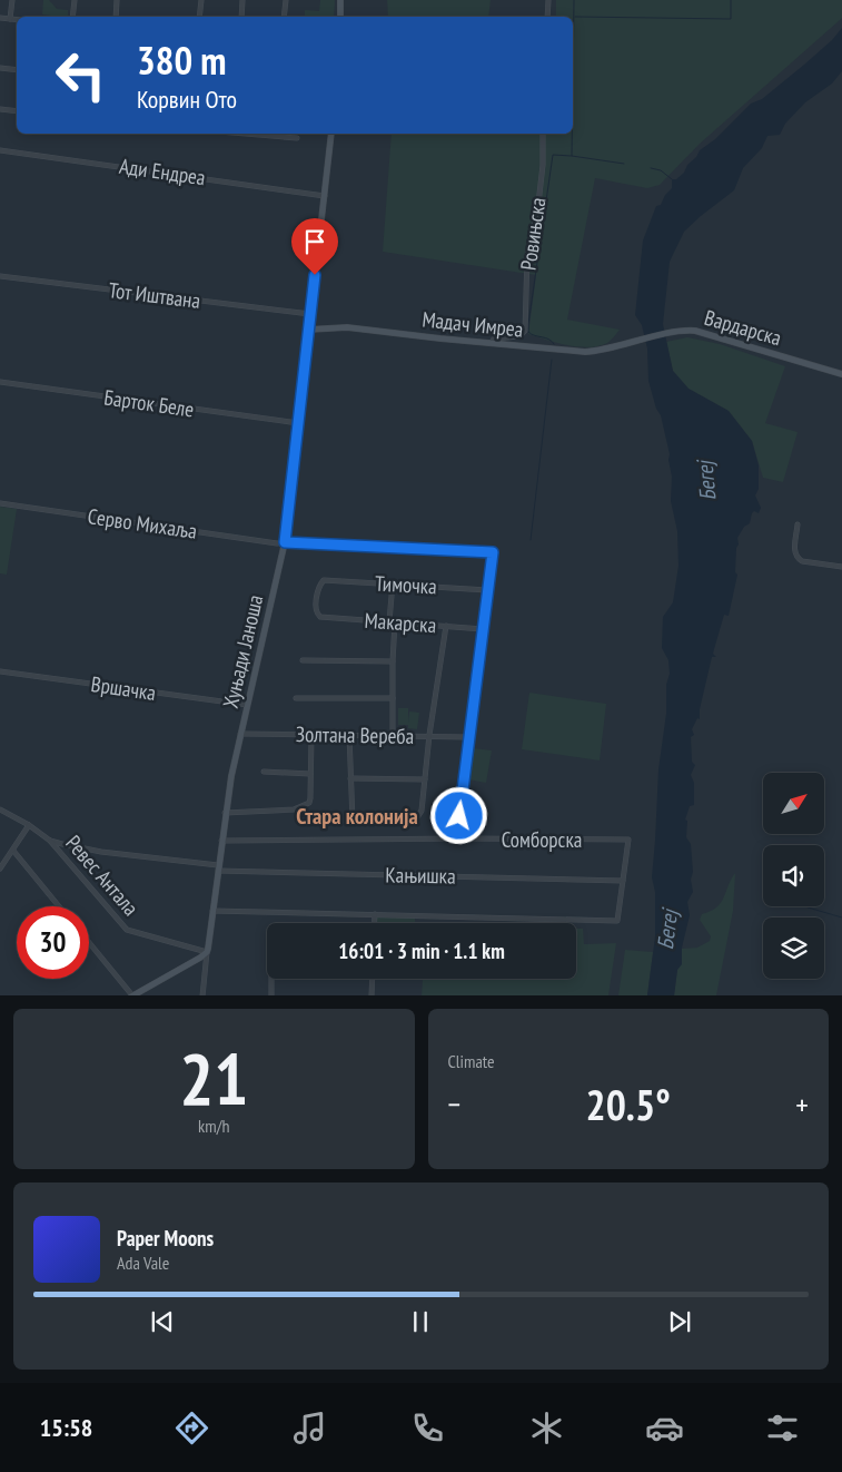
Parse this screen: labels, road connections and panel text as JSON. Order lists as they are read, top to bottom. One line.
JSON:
{"streets":{"street":["Ади Ендреа","Ровињска","Тот Иштвана","Мадач Имреа","Вардарска","Барток Беле","Серво Михаља","Тимочка","Макарска","Хуњади Јаноша","Вршачка","Золтана Вереба","Сомборска","Ревес Антала","Кањишка"]},"crossings":[["Ади Ендреа","Хуњади Јаноша"],["Ровињска","Мадач Имреа"],["Тот Иштвана","Хуњади Јаноша"],["Мадач Имреа","Вардарска"],["Мадач Имреа","Хуњади Јаноша"],["Барток Беле","Хуњади Јаноша"],["Серво Михаља","Тимочка"],["Серво Михаља","Хуњади Јаноша"],["Тимочка","Макарска"],["Хуњади Јаноша","Вршачка"],["Хуњади Јаноша","Золтана Вереба"],["Хуњади Јаноша","Сомборска"],["Хуњади Јаноша","Ревес Антала"],["Хуњади Јаноша","Кањишка"],["Сомборска","Кањишка"],["Ревес Антала","Кањишка"]],"districts":["Стара колонија"],"water":["Бегеј"],"north":"top right","page":{"turn":["380 m","Корвин Ото"],"limit":"30","trip":"16:01 · 3 min · 1.1 km","tile":[["21","km/h"],"Climate"],"heat":["−","20.5°","+"],"song":["Paper Moons","Ada Vale"],"tabs":"15:58"}}
